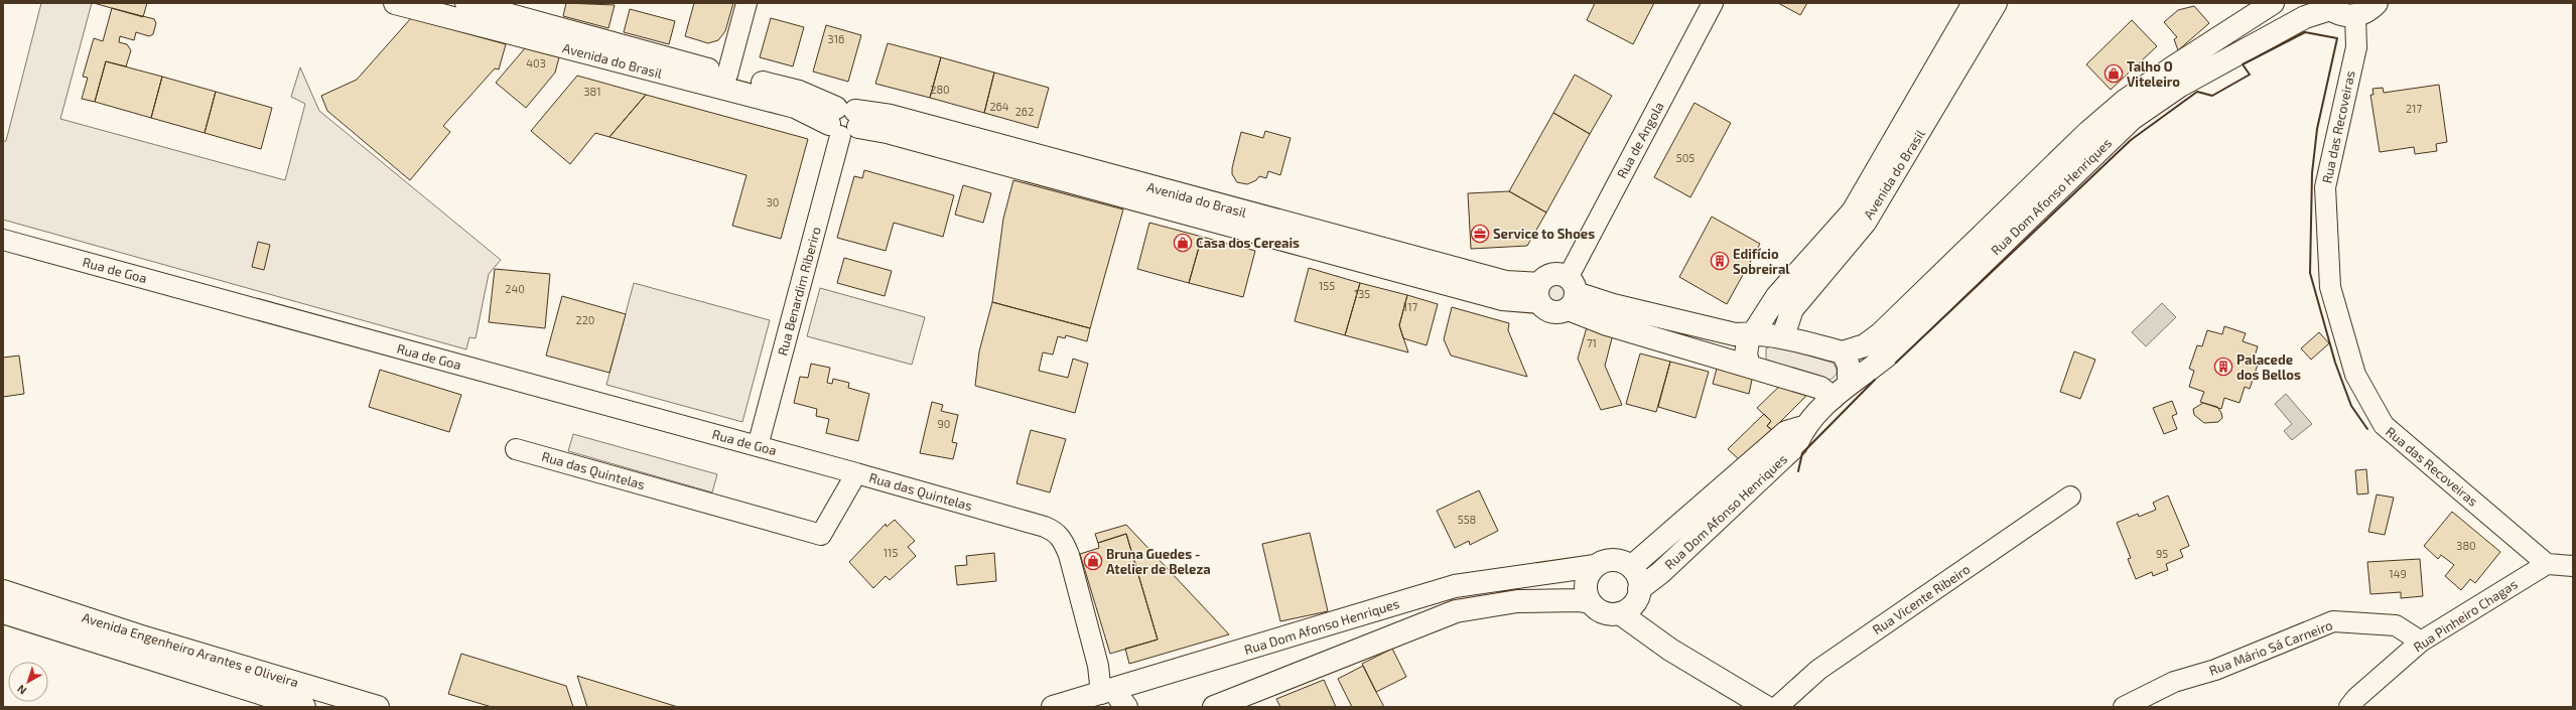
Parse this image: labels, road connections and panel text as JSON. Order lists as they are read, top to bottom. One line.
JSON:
{"streets":{"main road":["Avenida do Brasil","Rua Dom Afonso Henriques","Avenida Engenheiro Arantes e Oliveira"],"street":["Rua das Recoveiras","Rua de Angola","Rua de Goa","Rua Benardim Riberiro","Rua das Quintelas","Rua Vicente Ribeiro","Rua Pinheiro Chagas","Rua Mário Sá Carneiro"]},"crossings":[["Avenida do Brasil","Rua de Angola"],["Avenida do Brasil","Rua Dom Afonso Henriques"],["Avenida do Brasil","Rua Benardim Riberiro"],["Rua das Recoveiras","Rua Dom Afonso Henriques"],["Rua das Recoveiras","Rua Pinheiro Chagas"],["Rua Dom Afonso Henriques","Rua das Quintelas"],["Rua de Goa","Rua Benardim Riberiro"],["Rua de Goa","Rua das Quintelas"],["Rua Pinheiro Chagas","Rua Mário Sá Carneiro"]],"places":{"shop":["Talho O Viteleiro","Casa dos Cereais","Bruna Guedes - Atelier de Beleza"],"office":["Service to Shoes"],"building":["Edifício Sobreiral","Palacede dos Bellos"]},"house_numbers":["316","403","280","381","264","217","262","505","30","155","240","135","117","220","71","90","558","380","115","95","149"],"north":"bottom left"}
